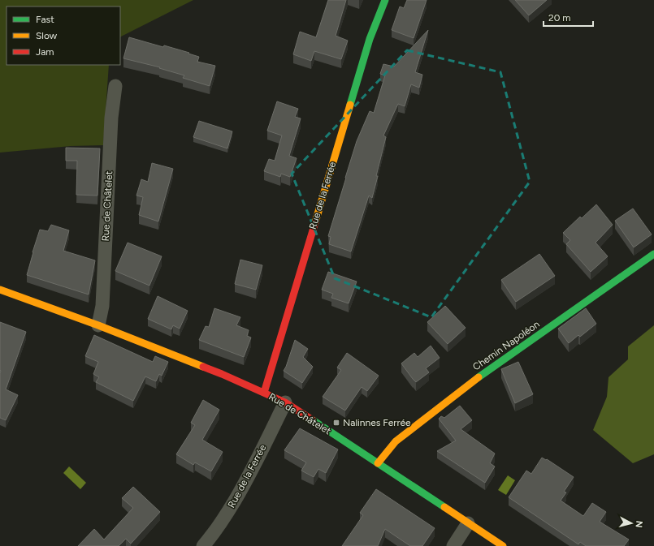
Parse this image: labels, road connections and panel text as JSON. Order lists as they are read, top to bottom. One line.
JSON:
{"streets":{"street":["Rue de la Ferrée","Rue de Châtelet","Chemin Napoléon"]},"crossings":[["Rue de la Ferrée","Rue de Châtelet"],["Rue de Châtelet","Chemin Napoléon"]],"places":{"transit":["Nalinnes Ferrée"]},"legend":["Fast","Slow","Jam"],"scale_bar":"20 m","north":"right"}
